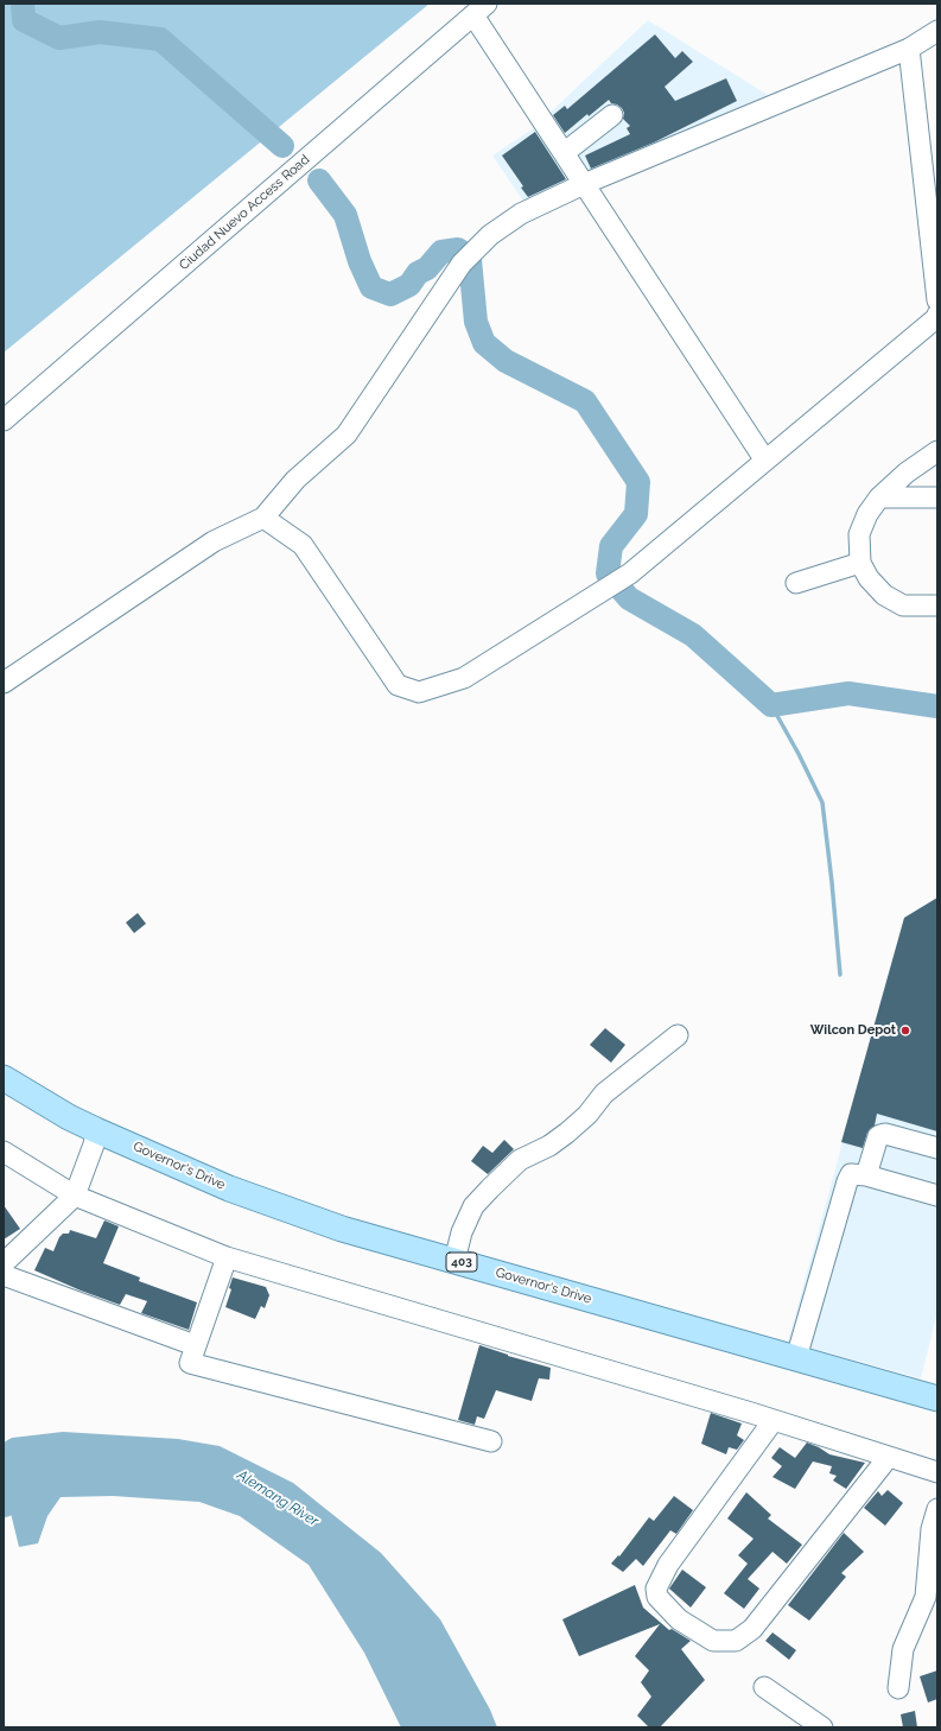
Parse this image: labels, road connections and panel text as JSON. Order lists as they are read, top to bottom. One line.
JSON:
{"streets":{"main road":["Governor's Drive","403"],"street":["Ciudad Nuevo Access Road"]},"water":["Alemang River"],"places":["Wilcon Depot"]}
